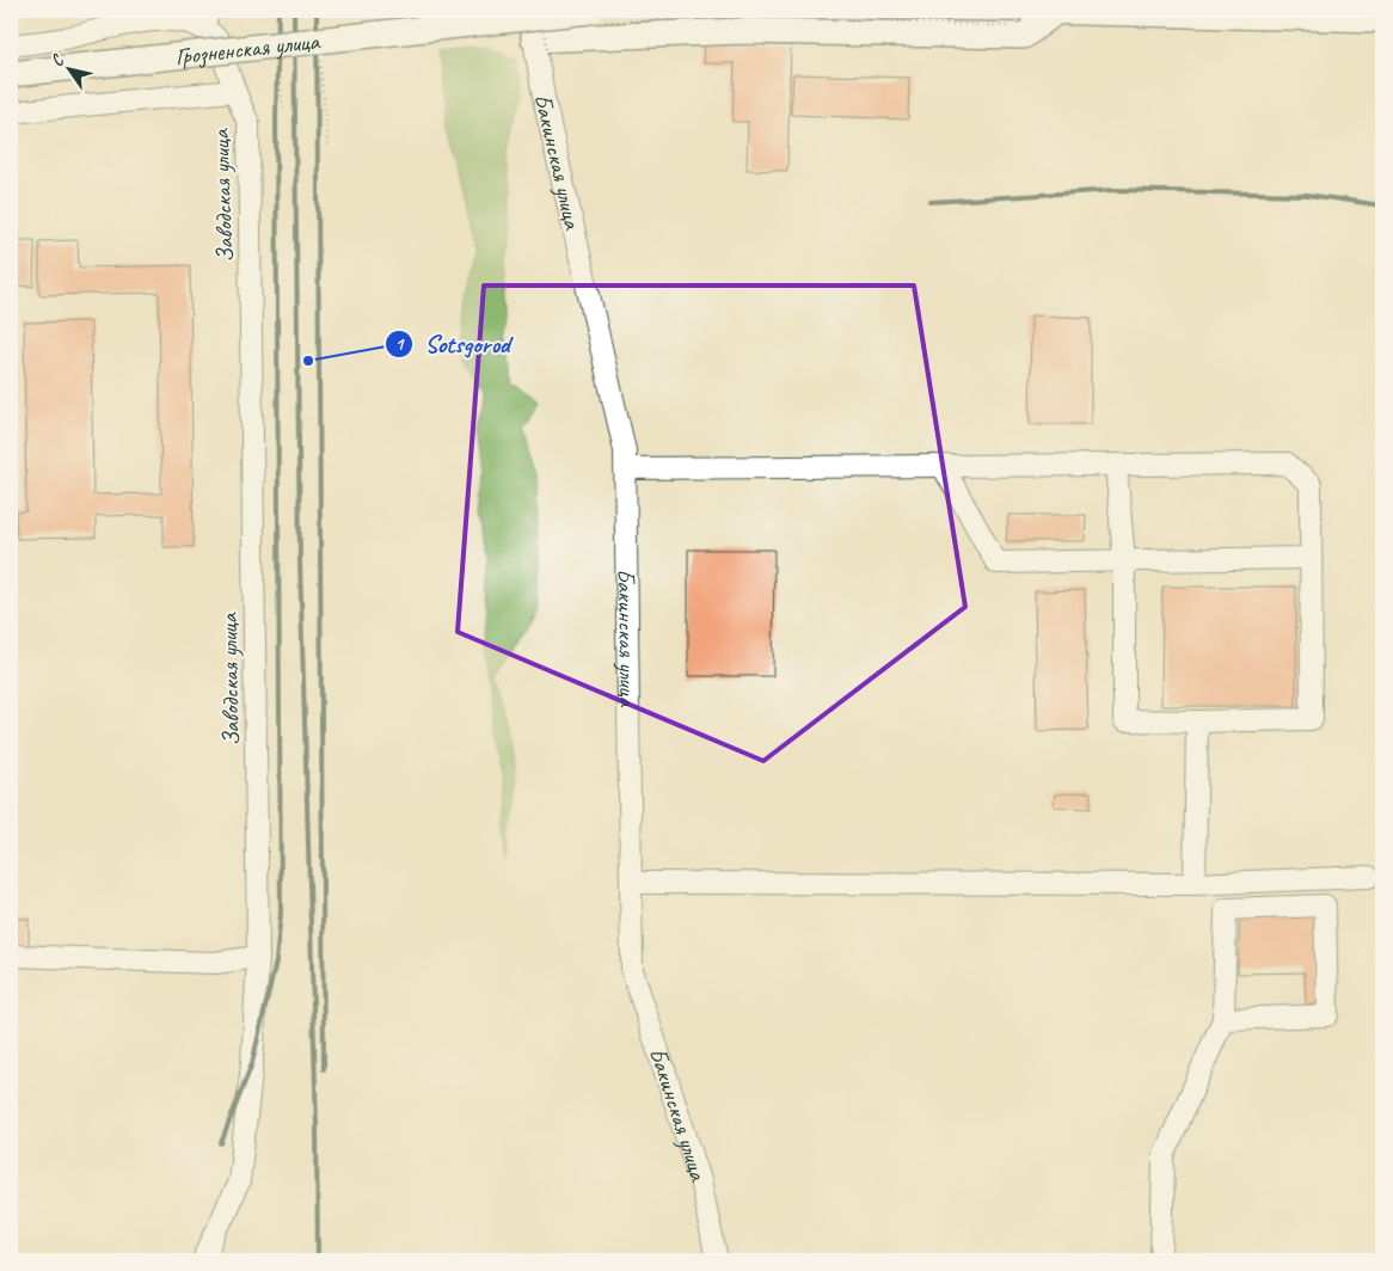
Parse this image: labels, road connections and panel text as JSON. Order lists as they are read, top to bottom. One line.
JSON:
{"streets":{"main road":["Грозненская улица","Бакинская улица"],"street":["Заводская улица"]},"places":["Sotsgorod"],"north":"top left"}
